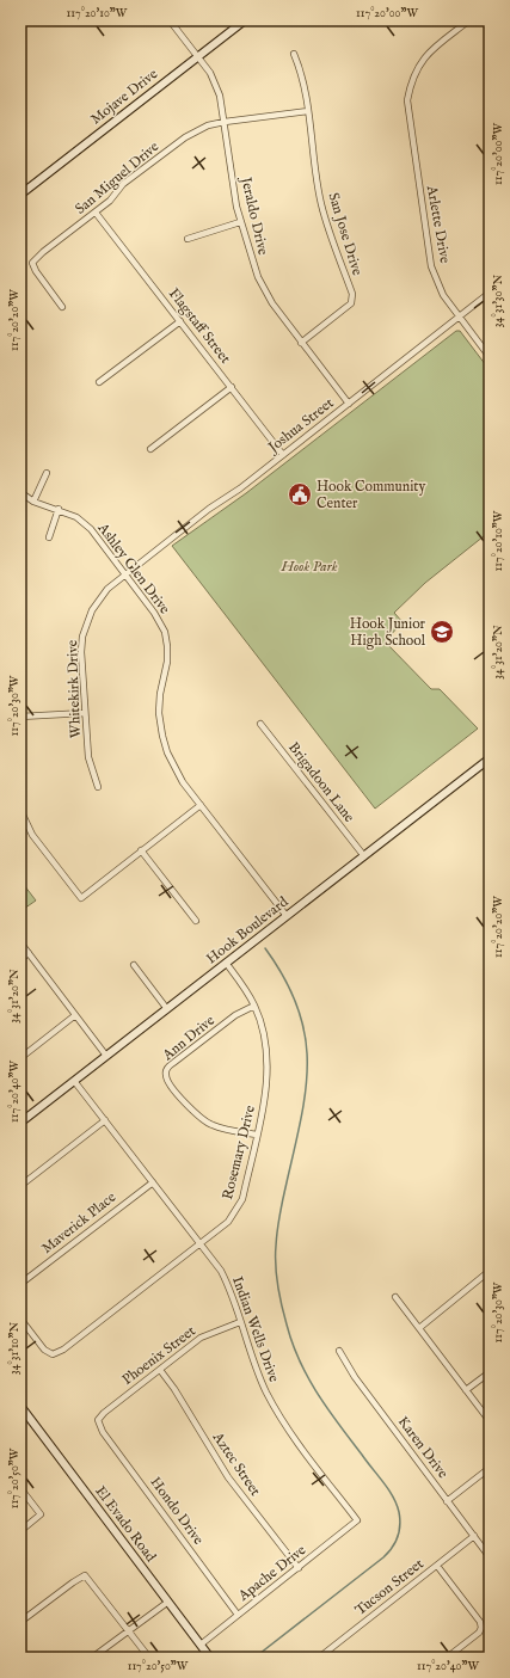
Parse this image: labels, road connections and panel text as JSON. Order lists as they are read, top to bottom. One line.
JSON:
{"streets":{"main road":["Mojave Drive","Hook Boulevard","El Evado Road"],"street":["San Miguel Drive","Jeraldo Drive","Arlette Drive","San Jose Drive","Flagstaff Street","Joshua Street","Ashley Glen Drive","Whitekirk Drive","Brigadoon Lane","Ann Drive","Rosemary Drive","Maverick Place","Indian Wells Drive","Phoenix Street","Karen Drive","Aztec Street","Hondo Drive","Apache Drive","Tucson Street"]},"crossings":[["Mojave Drive","Jeraldo Drive"],["San Miguel Drive","Jeraldo Drive"],["San Miguel Drive","San Jose Drive"],["San Miguel Drive","Flagstaff Street"],["Jeraldo Drive","San Jose Drive"],["Jeraldo Drive","Joshua Street"],["Arlette Drive","Joshua Street"],["Flagstaff Street","Joshua Street"],["Joshua Street","Ashley Glen Drive"],["Joshua Street","Whitekirk Drive"],["Ashley Glen Drive","Whitekirk Drive"],["Ashley Glen Drive","Hook Boulevard"],["Brigadoon Lane","Hook Boulevard"],["Hook Boulevard","Rosemary Drive"],["Hook Boulevard","Indian Wells Drive"],["Ann Drive","Rosemary Drive"],["Rosemary Drive","Indian Wells Drive"],["Maverick Place","Indian Wells Drive"],["Indian Wells Drive","Phoenix Street"],["Indian Wells Drive","Apache Drive"],["Phoenix Street","Aztec Street"],["Phoenix Street","Hondo Drive"],["Karen Drive","Tucson Street"],["Aztec Street","Apache Drive"],["Hondo Drive","Apache Drive"],["El Evado Road","Apache Drive"]],"parks":["Hook Park"],"places":{"public building":["Hook Community Center"],"school or university":["Hook Junior High School"]},"coordinates":["117°20'10\"W","117°20'00\"W","34°31'30\"N","117°20'20\"W","34°31'20\"N","117°20'30\"W","117°20'40\"W","34°31'10\"N","117°20'50\"W"]}
